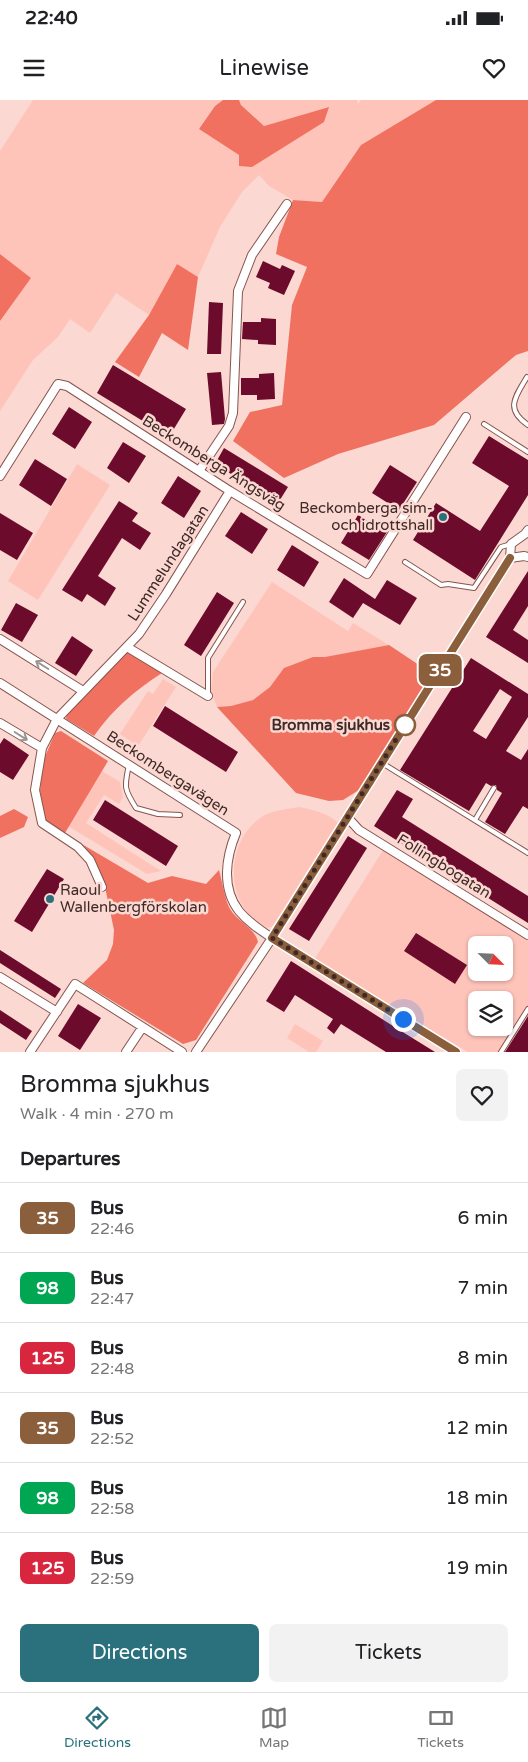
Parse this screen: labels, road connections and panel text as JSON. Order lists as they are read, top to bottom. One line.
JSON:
{"streets":{"street":["Beckomberga Ängsväg","Lummelundagatan","Beckombergavägen","Follingbogatan"]},"crossings":[["Beckomberga Ängsväg","Lummelundagatan"],["Lummelundagatan","Beckombergavägen"]],"places":["Beckomberga sim- och idrottshall","Bromma sjukhus","Raoul Wallenbergförskolan"],"lines":["bus line 35"],"north":"bottom right","page":{"status":"22:40","header":"Linewise","on_map":"35","heading":[["Bromma sjukhus","Walk · 4 min · 270 m"],"Departures"],"list":[{"mark":"35","name":"Bus","note":"22:46","value":"6 min"},{"mark":"98","name":"Bus","note":"22:47","value":"7 min"},{"mark":"125","name":"Bus","note":"22:48","value":"8 min"},{"mark":"35","name":"Bus","note":"22:52","value":"12 min"},{"mark":"98","name":"Bus","note":"22:58","value":"18 min"},{"mark":"125","name":"Bus","note":"22:59","value":"19 min"}],"buttons":["Directions","Tickets"],"tabs":["Directions","Map","Tickets"]}}
